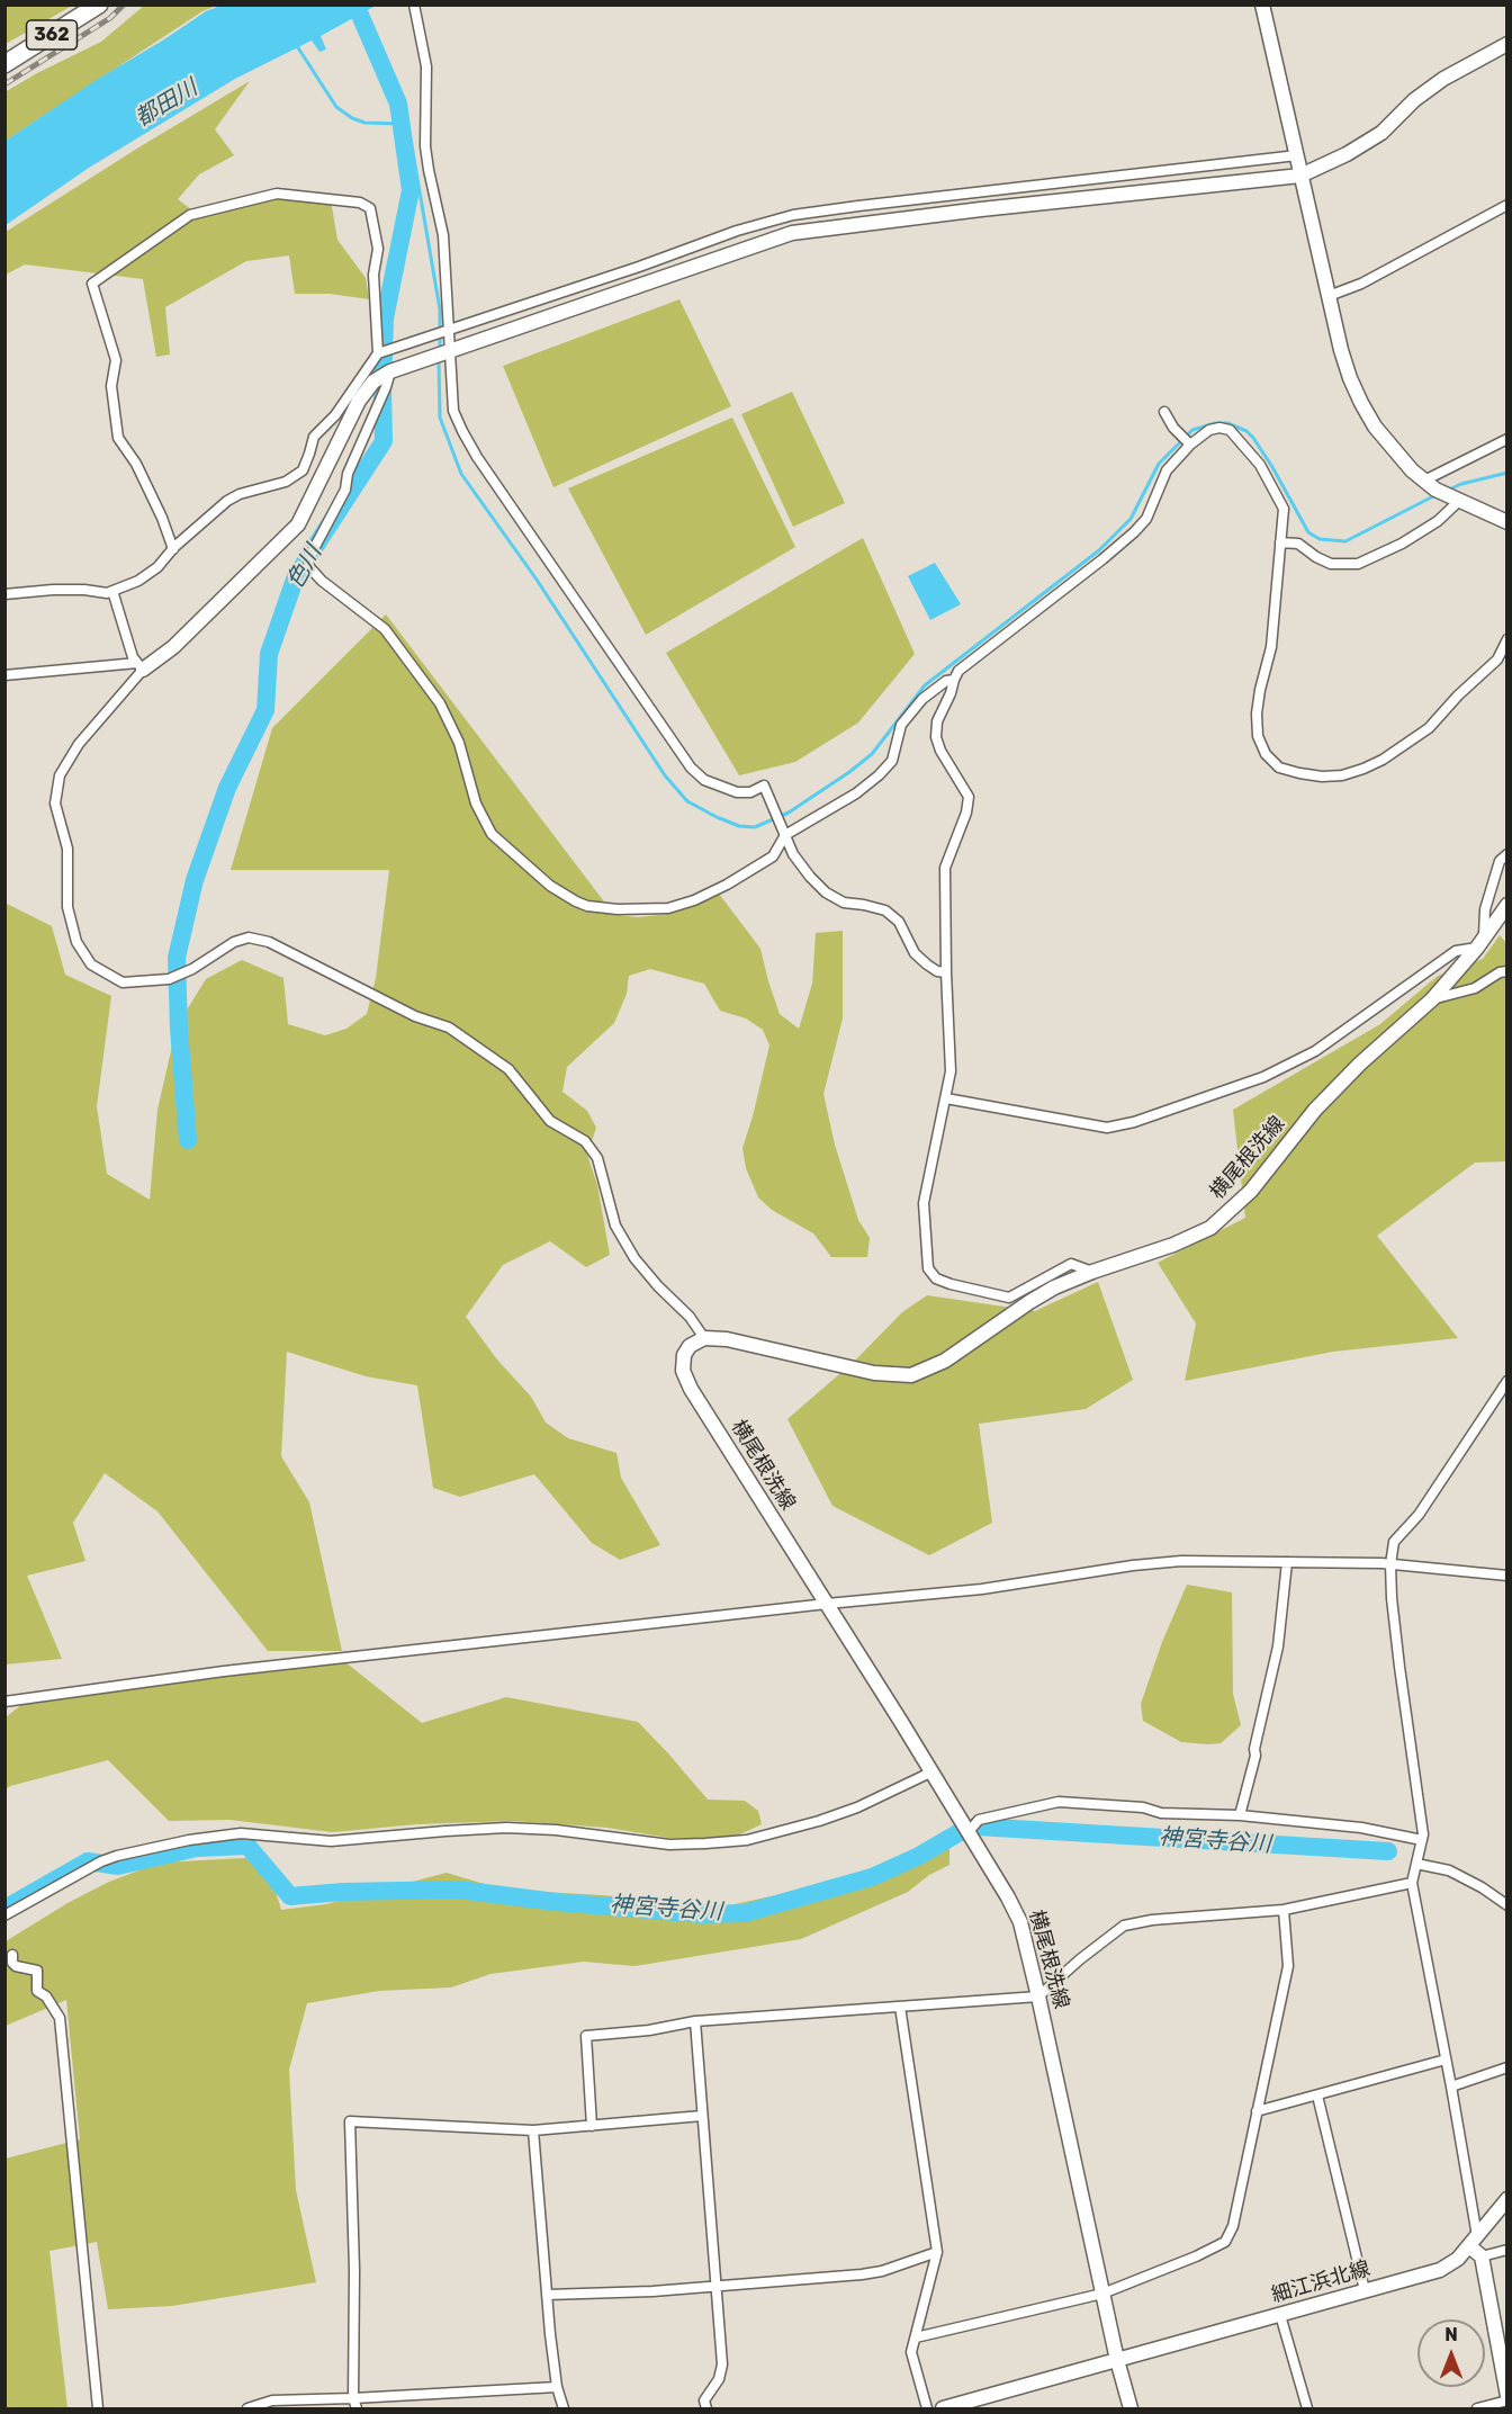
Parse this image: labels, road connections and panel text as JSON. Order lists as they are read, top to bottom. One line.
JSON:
{"streets":{"highway":["362"],"main road":["横尾根洗線","細江浜北線"]},"crossings":[["横尾根洗線","細江浜北線"]],"water":["都田川","色川","神宮寺谷川"],"north":"top"}
